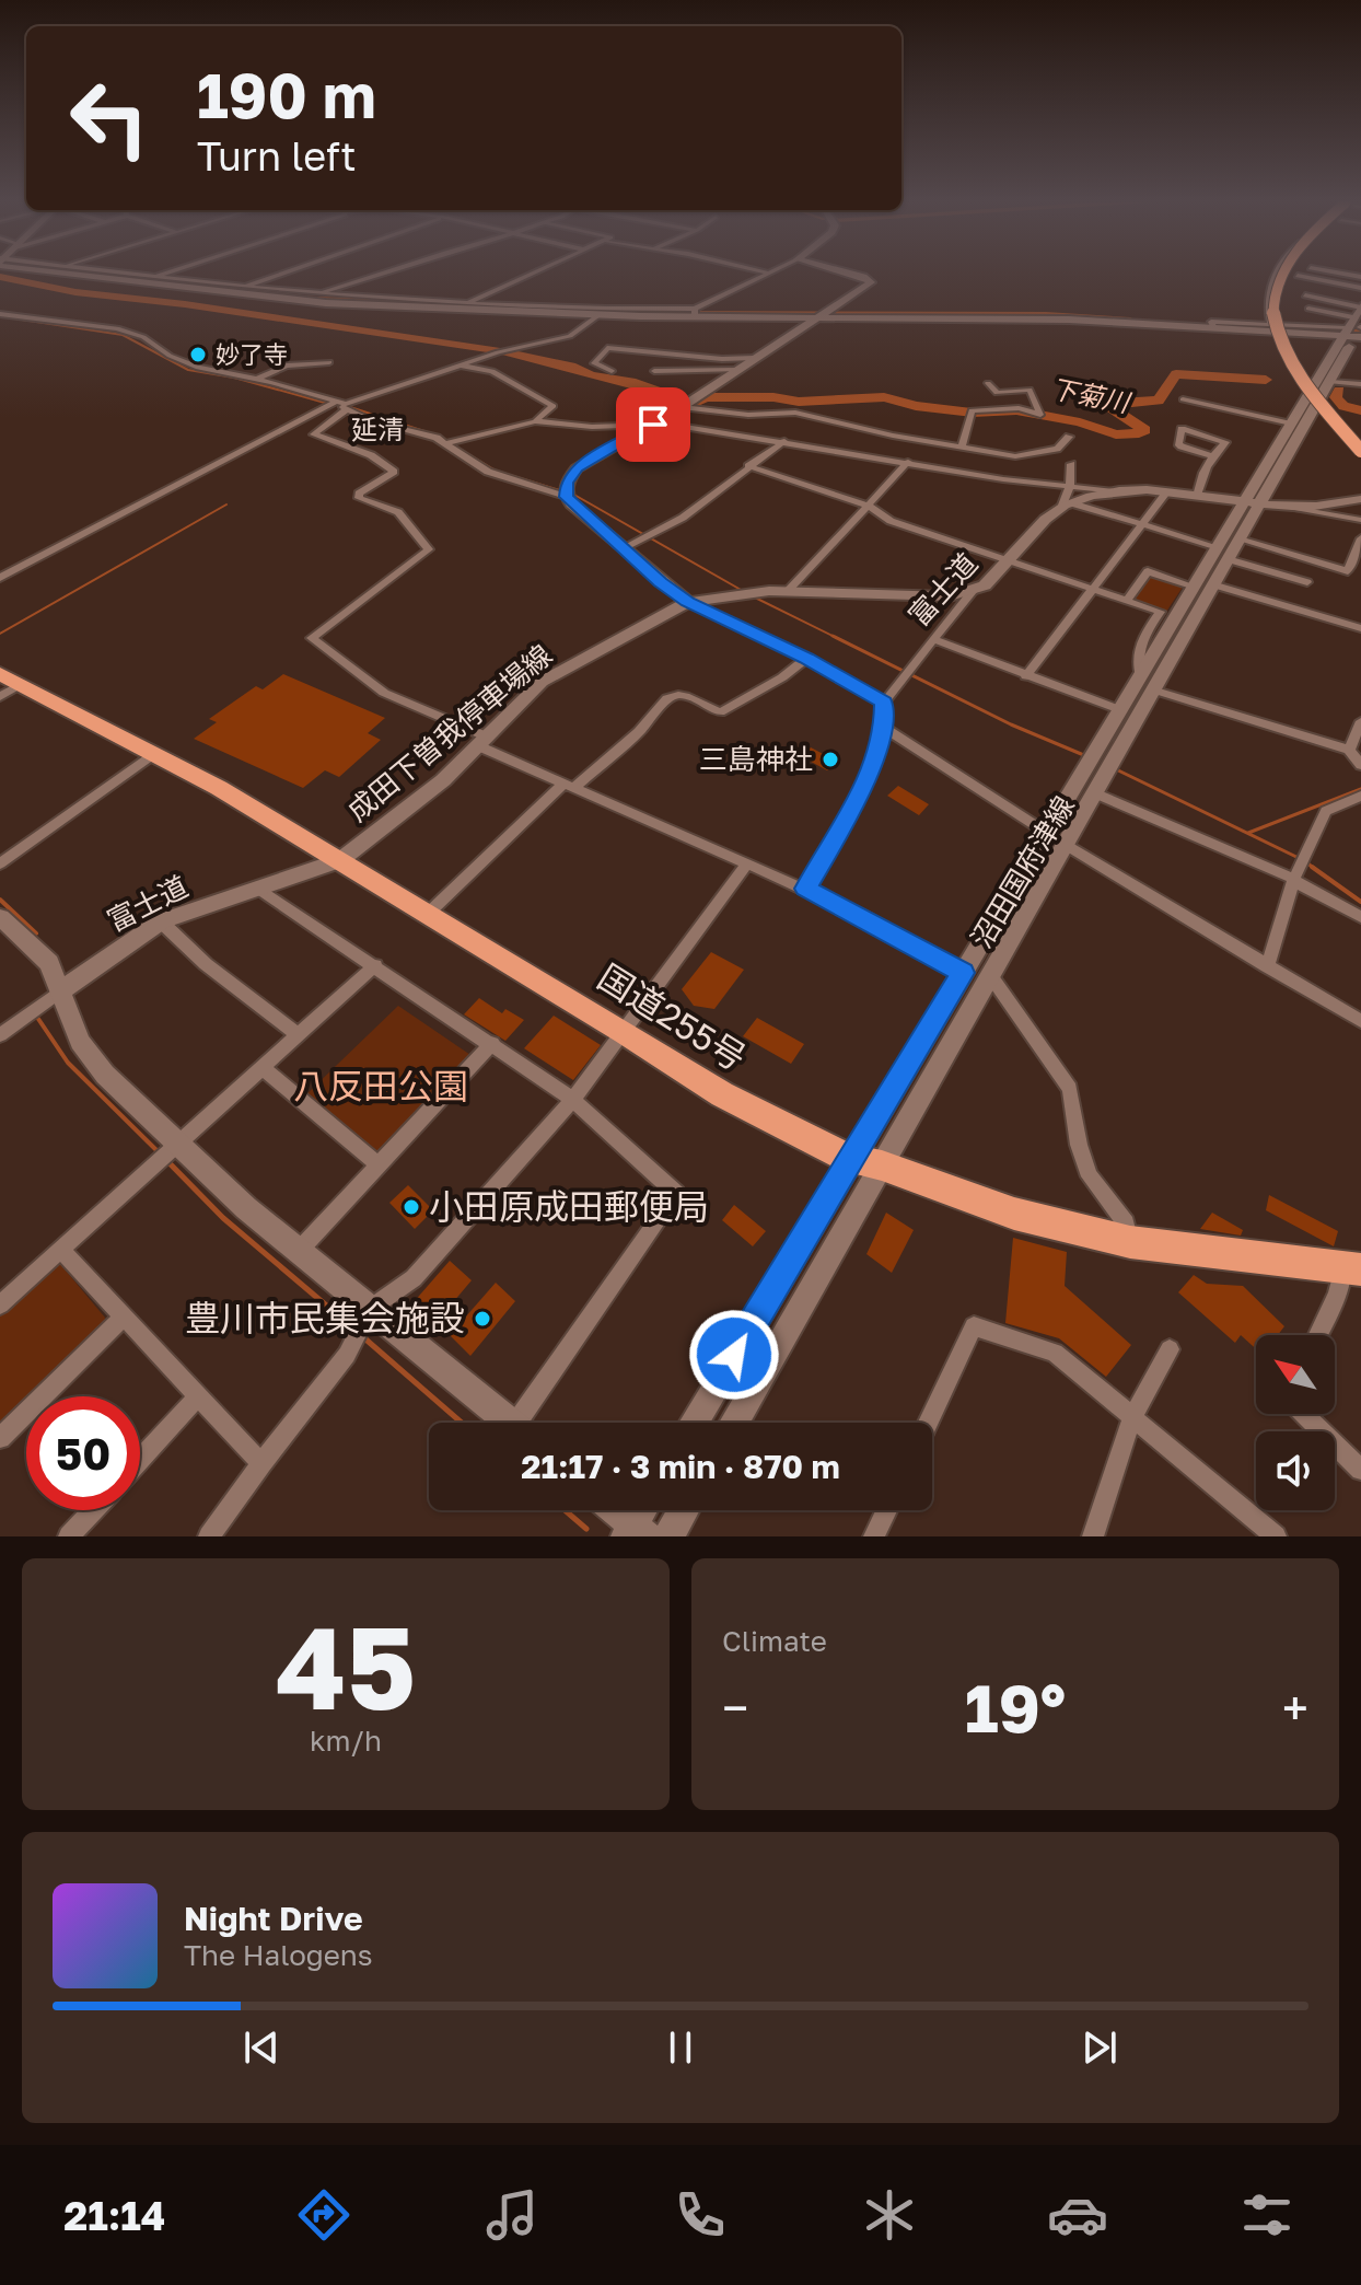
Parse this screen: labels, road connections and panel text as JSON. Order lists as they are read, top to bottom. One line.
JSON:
{"streets":{"highway":["国道255号"],"main road":["富士道","成田下曽我停車場線","沼田国府津線"]},"crossings":[["富士道","成田下曽我停車場線"],["富士道","沼田国府津線"],["富士道","国道255号"],["成田下曽我停車場線","国道255号"],["沼田国府津線","国道255号"]],"districts":["延清"],"water":["下菊川"],"parks":["八反田公園"],"places":["妙了寺","三島神社","小田原成田郵便局","豊川市民集会施設"],"north":"top left","page":{"turn":["190 m","Turn left"],"limit":"50","trip":"21:17 · 3 min · 870 m","tile":[["45","km/h"],"Climate"],"heat":["−","19°","+"],"song":["Night Drive","The Halogens"],"tabs":"21:14"}}
